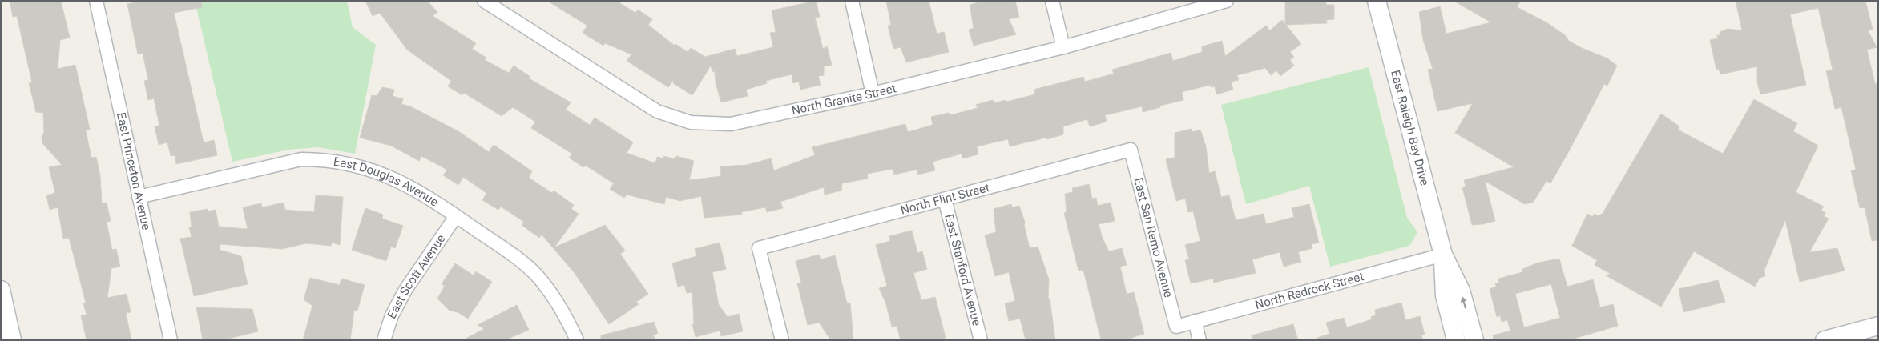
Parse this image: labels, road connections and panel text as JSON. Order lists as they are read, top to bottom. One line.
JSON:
{"streets":{"street":["North Granite Street","East Raleigh Bay Drive","East Princeton Avenue","East Douglas Avenue","North Flint Street","East San Remo Avenue","East Stanford Avenue","East Scott Avenue","North Redrock Street"]},"crossings":[["East Raleigh Bay Drive","North Redrock Street"],["East Princeton Avenue","East Douglas Avenue"],["East Douglas Avenue","East Scott Avenue"],["North Flint Street","East San Remo Avenue"],["North Flint Street","East Stanford Avenue"],["East San Remo Avenue","North Redrock Street"]]}
